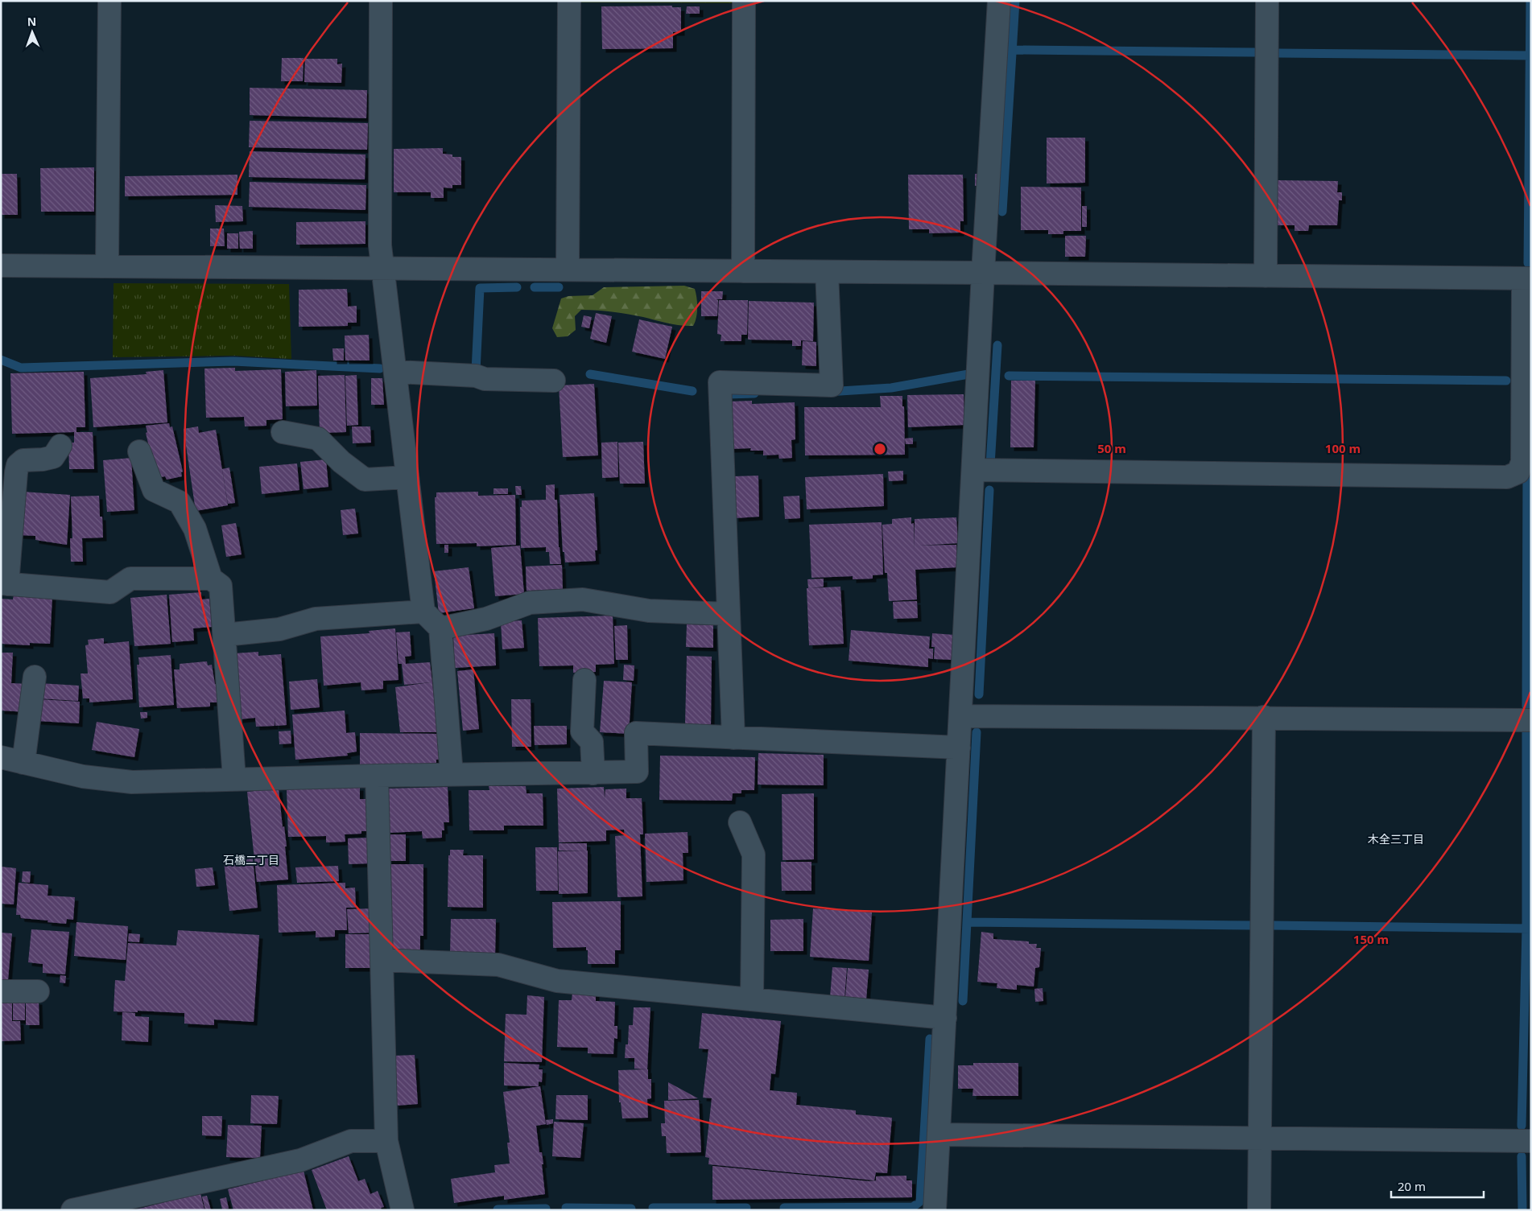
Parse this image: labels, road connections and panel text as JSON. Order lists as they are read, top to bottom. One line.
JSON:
{"districts":["木全三丁目","石橋二丁目"],"scale_bar":"20 m","north":"top","rings":["50 m","100 m","150 m"]}
